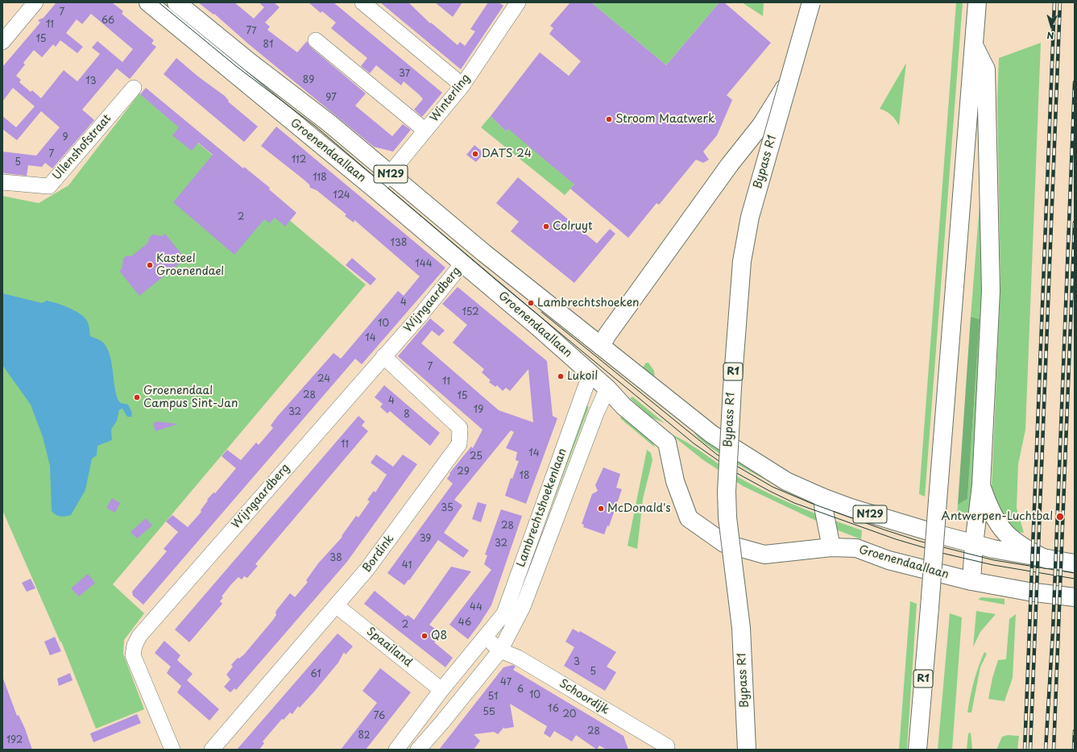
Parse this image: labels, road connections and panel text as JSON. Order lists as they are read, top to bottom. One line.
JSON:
{"streets":{"main road":["Groenendaallaan","Bypass R1","N129","R1"],"street":["Winterling","Ullenshofstraat","Wijngaardberg","Lambrechtshoekenlaan","Bordink","Spaailand","Schoordijk"]},"crossings":[["Winterling","Groenendaallaan"],["Groenendaallaan","Wijngaardberg"],["Groenendaallaan","Lambrechtshoekenlaan"],["Wijngaardberg","Bordink"],["Lambrechtshoekenlaan","Spaailand"],["Lambrechtshoekenlaan","Schoordijk"],["Bordink","Spaailand"]],"places":["Stroom Maatwerk","DATS 24","Colruyt","Kasteel Groenendael","Lambrechtshoeken","Lukoil","Groenendaal Campus Sint-Jan","McDonald's","Antwerpen-Luchtbal","Q8"],"house_numbers":["7","66","11","77","15","81","37","89","13","97","9","7","112","5","118","124","2","138","144","4","152","10","14","7","24","11","28","15","4","19","32","8","11","14","25","29","18","35","28","39","32","38","41","44","46","2","3","5","61","47","6","10","51","16","55","20","76","28","82","192"],"north":"bottom"}
